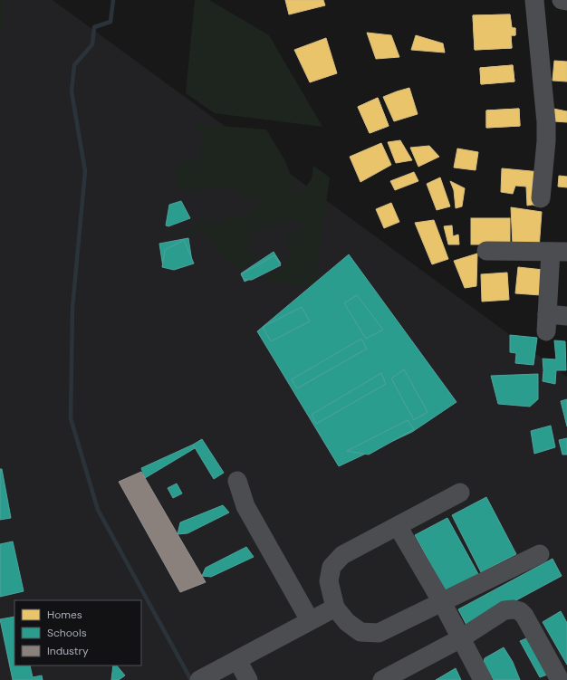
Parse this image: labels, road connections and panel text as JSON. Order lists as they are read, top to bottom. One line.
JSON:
{"legend":["Homes","Schools","Industry"]}
